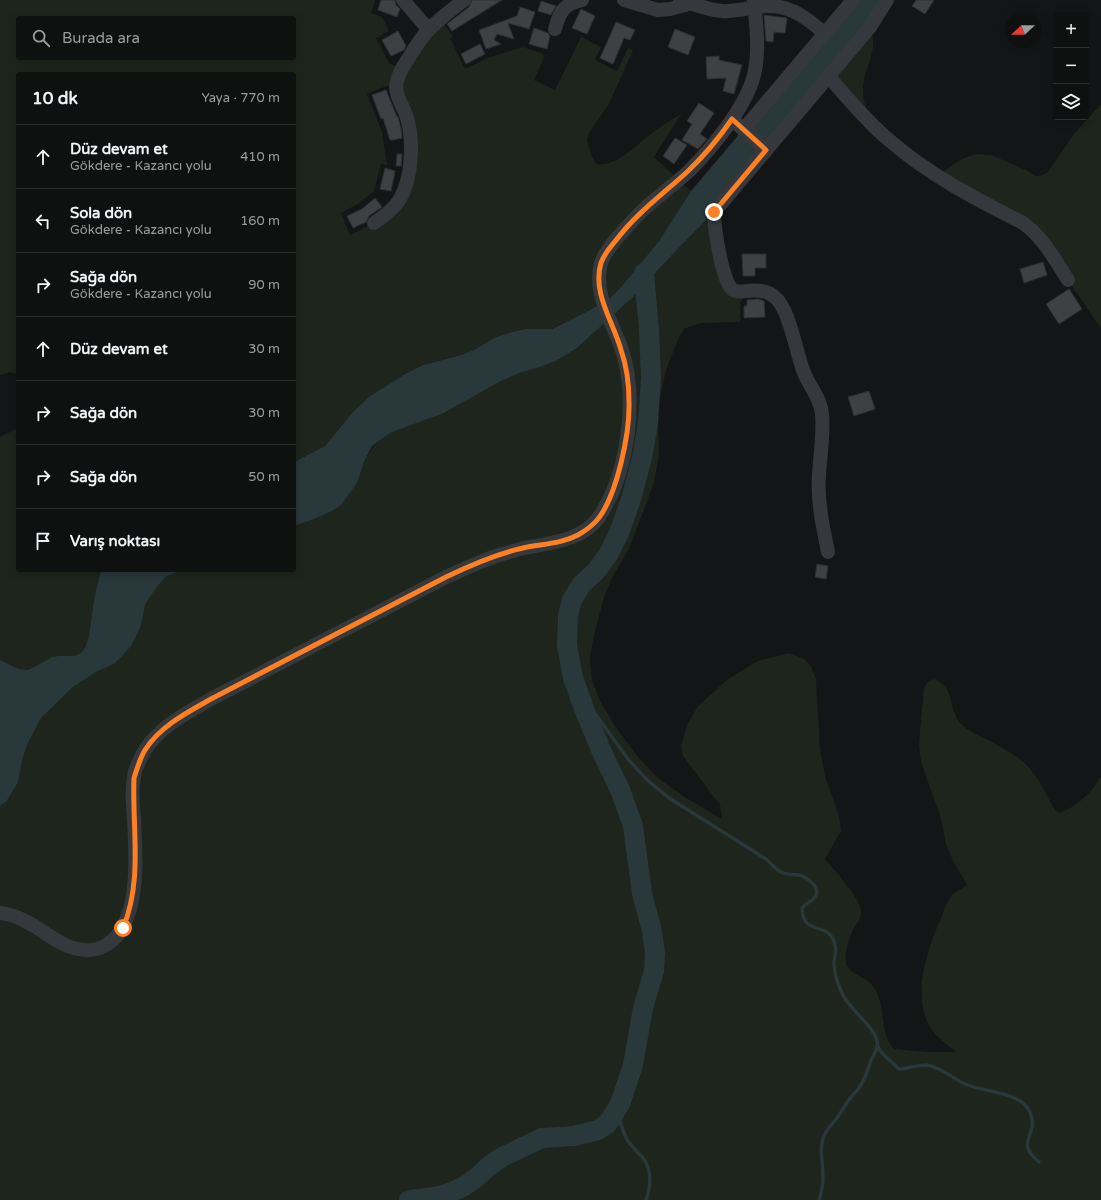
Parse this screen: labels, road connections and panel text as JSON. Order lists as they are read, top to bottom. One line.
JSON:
{"north":"left","page":{"map_buttons":["+","−"],"search":"Burada ara","heading":["10 dk","Yaya · 770 m"],"list":[["Düz devam et","Gökdere - Kazancı yolu","410 m"],["Sola dön","Gökdere - Kazancı yolu","160 m"],["Sağa dön","Gökdere - Kazancı yolu","90 m"],["Düz devam et","30 m"],["Sağa dön","30 m"],["Sağa dön","50 m"],"Varış noktası"]}}
